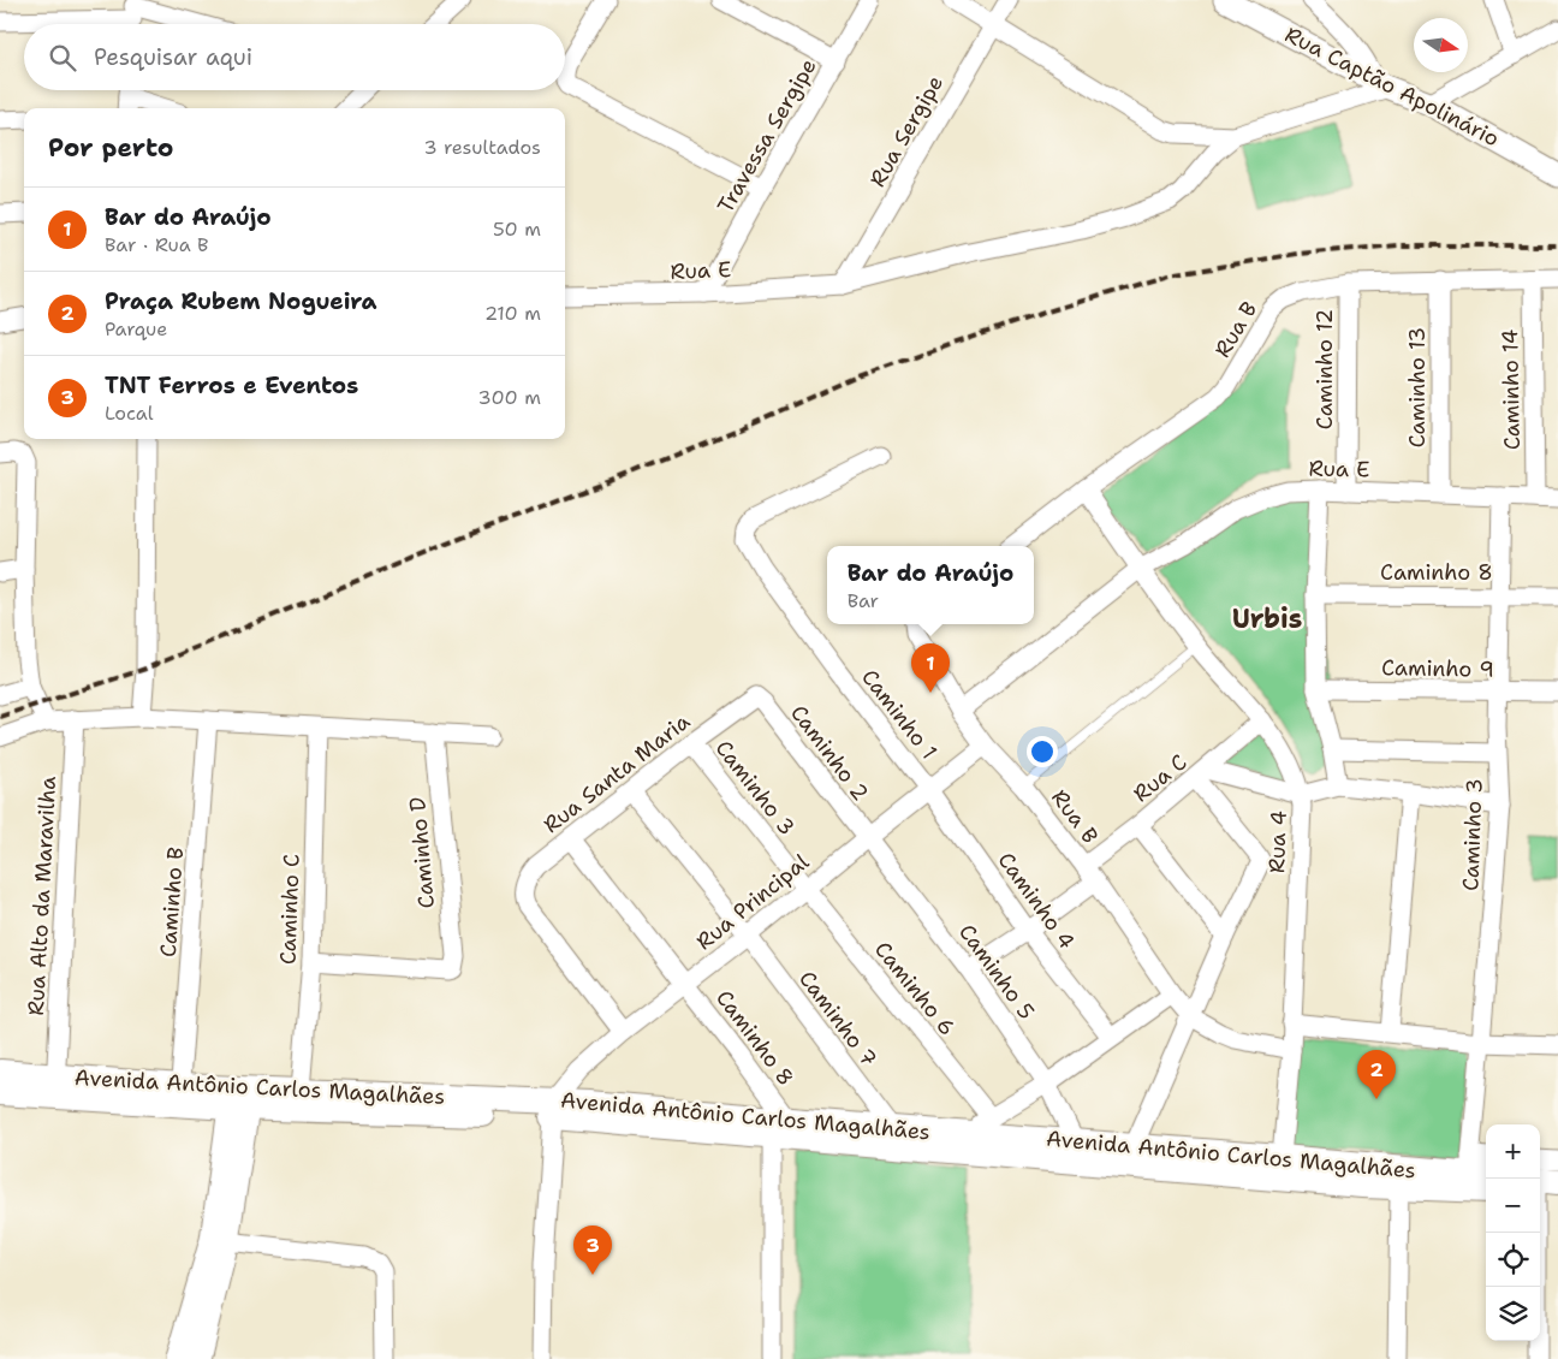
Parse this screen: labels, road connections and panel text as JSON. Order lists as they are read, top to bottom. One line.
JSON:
{"streets":{"main road":["Avenida Antônio Carlos Magalhães"],"street":["Rua Captão Apolinário","Rua Sergipe","Travessa Sergipe","Rua E","Rua B","Caminho 12","Caminho 13","Caminho 14","Caminho 8","Caminho 9","Caminho 1","Caminho 2","Rua Santa Maria","Rua C","Caminho 3","Rua 4","Caminho D","Rua Alto da Maravilha","Caminho 4","Caminho B","Rua Principal","Caminho C","Caminho 5","Caminho 6","Caminho 7"]},"crossings":[["Rua Sergipe","Rua E"],["Travessa Sergipe","Rua E"],["Rua E","Rua B"],["Rua E","Caminho 12"],["Rua E","Caminho 13"],["Rua E","Caminho 14"],["Rua E","Caminho 3"],["Rua E","Rua 4"],["Rua B","Caminho 12"],["Rua B","Caminho 13"],["Rua B","Caminho 14"],["Rua B","Rua C"],["Rua B","Rua 4"],["Rua B","Rua Principal"],["Caminho 8","Caminho 3"],["Caminho 8","Rua Principal"],["Caminho 8","Avenida Antônio Carlos Magalhães"],["Caminho 9","Caminho 3"],["Caminho 1","Caminho 4"],["Caminho 1","Rua Principal"],["Caminho 2","Rua Santa Maria"],["Caminho 2","Rua Principal"],["Caminho 2","Caminho 5"],["Rua Santa Maria","Caminho 3"],["Rua Santa Maria","Rua Principal"],["Rua C","Rua 4"],["Caminho 3","Rua Principal"],["Caminho 3","Caminho 6"],["Caminho 3","Avenida Antônio Carlos Magalhães"],["Rua 4","Avenida Antônio Carlos Magalhães"],["Caminho D","Caminho C"],["Rua Alto da Maravilha","Avenida Antônio Carlos Magalhães"],["Caminho 4","Rua Principal"],["Caminho B","Avenida Antônio Carlos Magalhães"],["Rua Principal","Caminho 5"],["Rua Principal","Caminho 6"],["Rua Principal","Caminho 7"],["Rua Principal","Avenida Antônio Carlos Magalhães"],["Caminho C","Avenida Antônio Carlos Magalhães"],["Caminho 5","Avenida Antônio Carlos Magalhães"],["Caminho 7","Avenida Antônio Carlos Magalhães"]],"districts":["Urbis"],"north":"right","page":{"search":"Pesquisar aqui","heading":["Por perto","3 resultados"],"list":[{"mark":"1","name":"Bar do Araújo","note":"Bar · Rua B","value":"50 m"},{"mark":"2","name":"Praça Rubem Nogueira","note":"Parque","value":"210 m"},{"mark":"3","name":"TNT Ferros e Eventos","note":"Local","value":"300 m"}],"popup":["Bar do Araújo","Bar"],"pins":["1","2","3"],"map_buttons":["+","−"]}}
